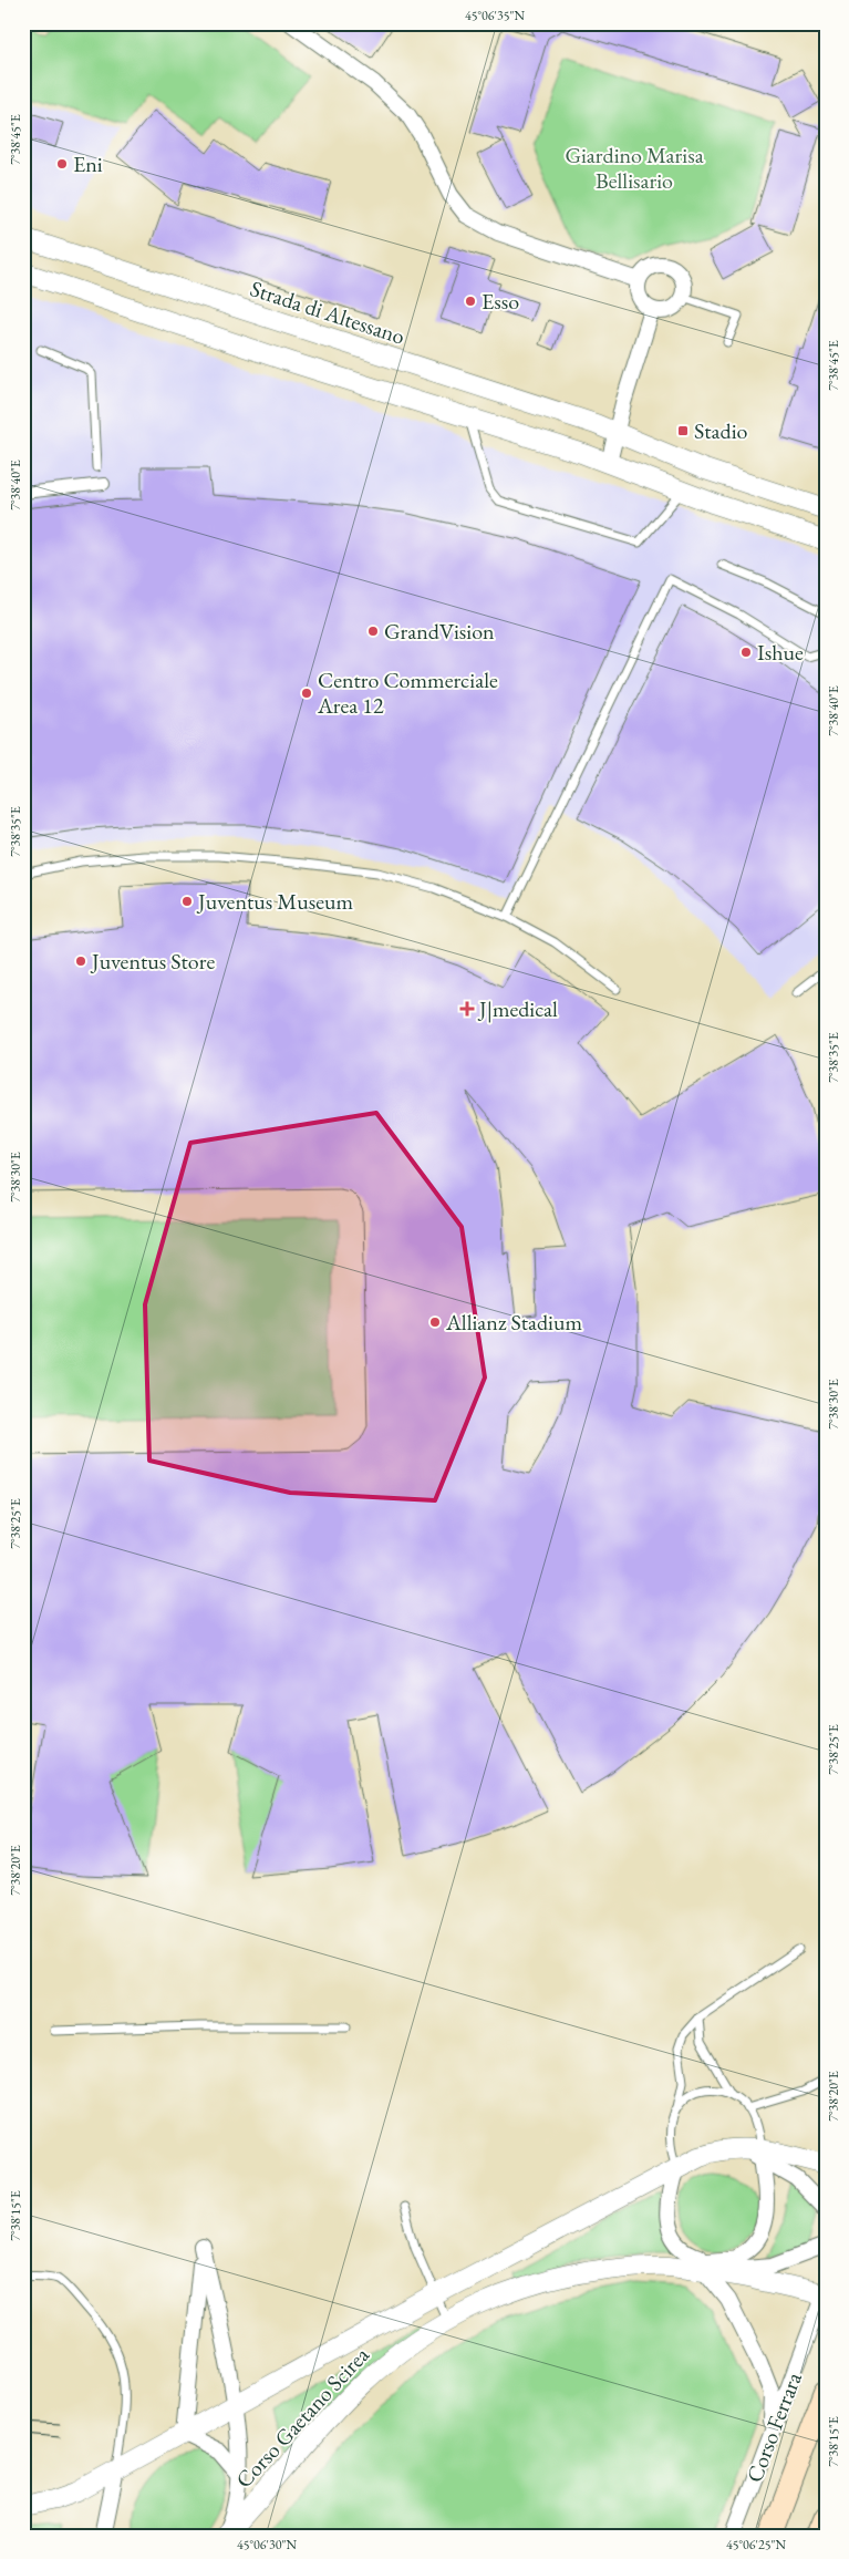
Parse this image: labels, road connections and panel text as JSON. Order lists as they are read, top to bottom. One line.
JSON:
{"streets":{"main road":["Corso Ferrara"],"street":["Strada di Altessano","Corso Gaetano Scirea"]},"crossings":[["Corso Gaetano Scirea","Corso Ferrara"]],"parks":["Giardino Marisa Bellisario"],"places":{"other":["Eni","Esso","GrandVision","Ishue","Centro Commerciale Area 12","Juventus Museum","Juventus Store","Allianz Stadium"],"transit":["Stadio"],"health":["J|medical"]},"coordinates":["45°06'35\"N","7°38'45\"E","7°38'40\"E","7°38'35\"E","7°38'30\"E","7°38'25\"E","7°38'20\"E","7°38'15\"E","45°06'30\"N","45°06'25\"N"]}
